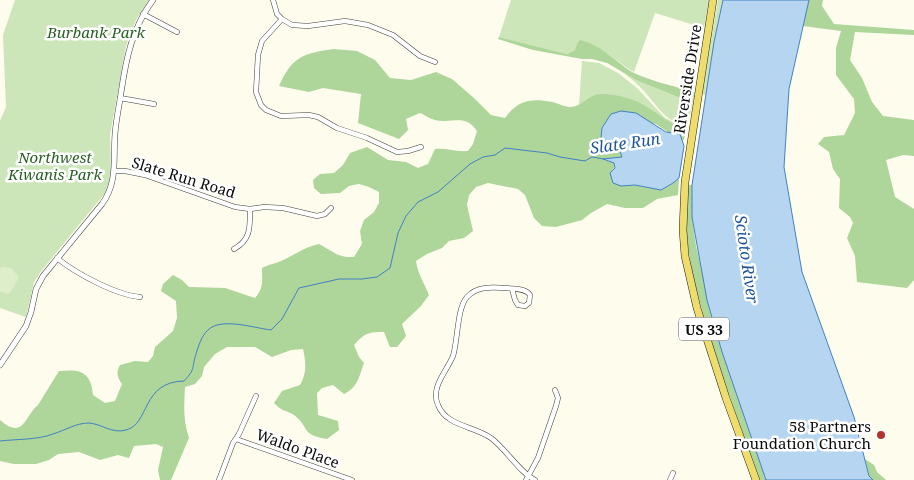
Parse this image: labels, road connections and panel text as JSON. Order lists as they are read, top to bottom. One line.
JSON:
{"streets":{"main road":["Riverside Drive","US 33"],"street":["Slate Run Road","Waldo Place"]},"water":["Slate Run","Scioto River"],"parks":["Burbank Park","Northwest Kiwanis Park"],"places":["58 Partners Foundation Church"]}
